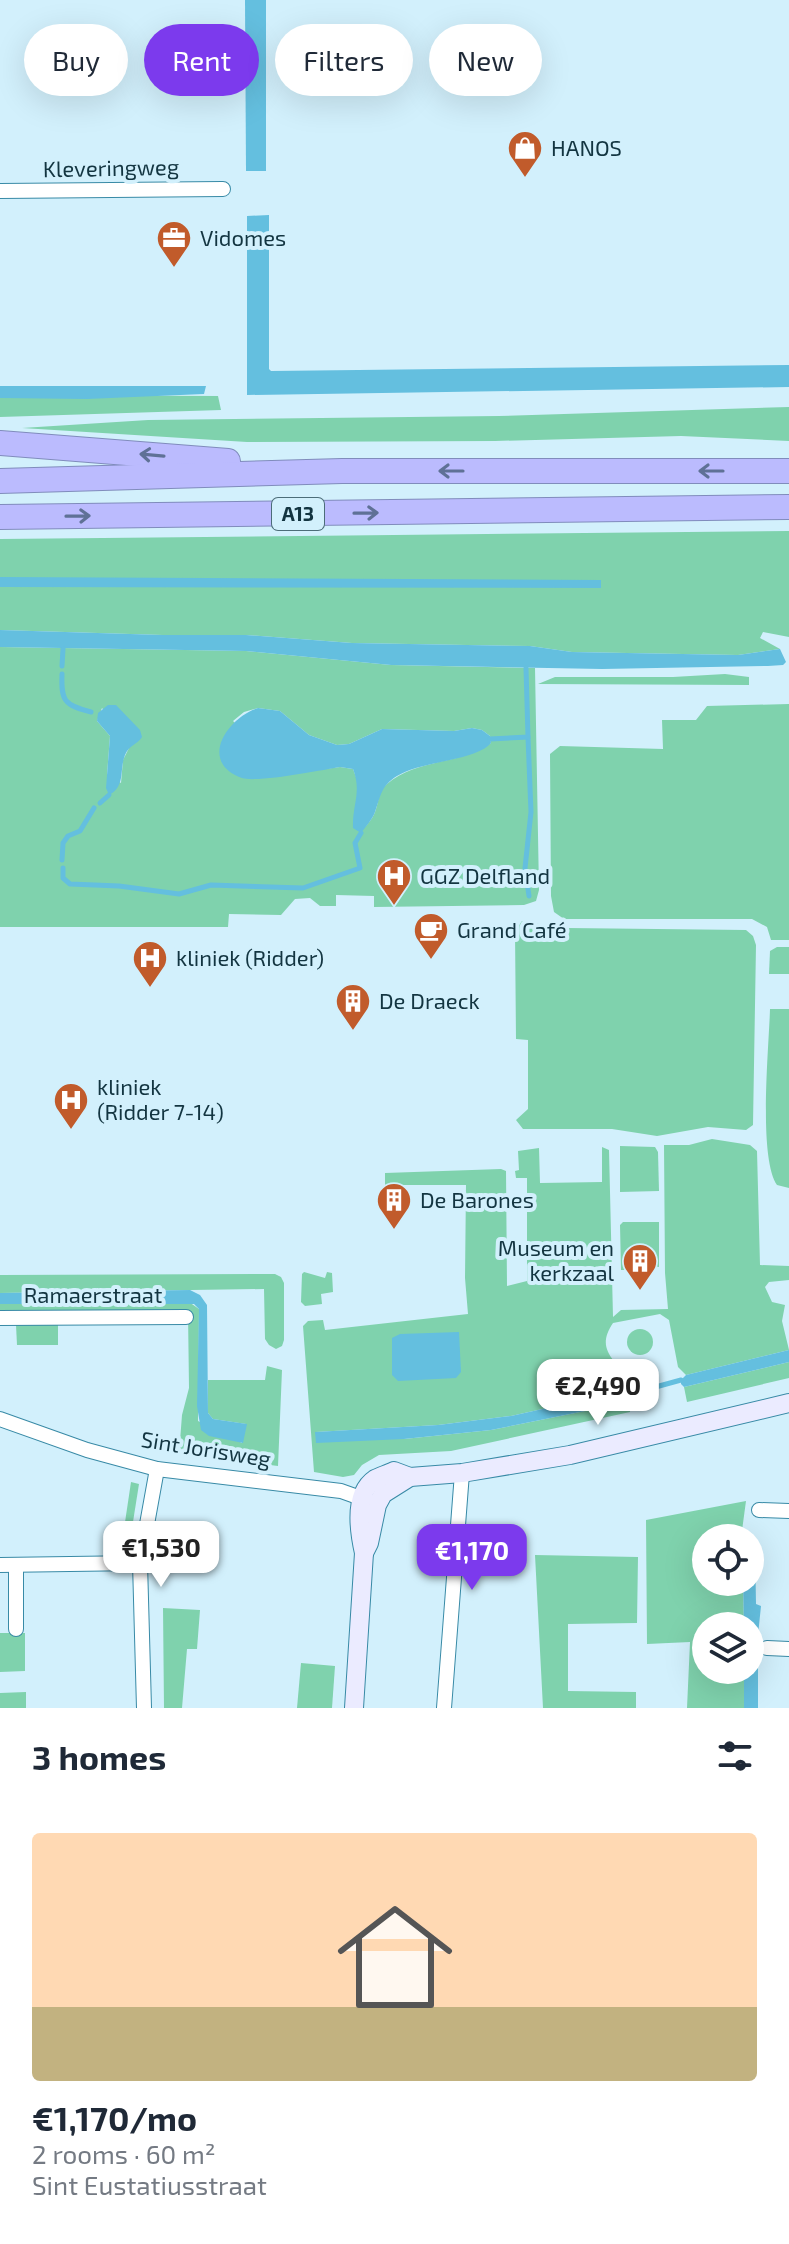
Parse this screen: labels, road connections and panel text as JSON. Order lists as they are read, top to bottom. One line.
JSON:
{"streets":{"highway":["A13"],"street":["Kleveringweg","Ramaerstraat","Sint Jorisweg"]},"places":{"shop":["HANOS"],"office":["Vidomes"],"hospital":["GGZ Delfland","kliniek (Ridder)","kliniek (Ridder 7-14)"],"cafe":["Grand Café"],"building":["De Draeck","De Barones","Museum en kerkzaal"]},"page":{"chip":["Buy","Rent","Filters","New"],"price":["€2,490","€1,530","€1,170"],"heading":"3 homes","list":[{"name":"€1,170/mo","note":"2 rooms · 60 m² · Sint Eustatiusstraat"}]}}
